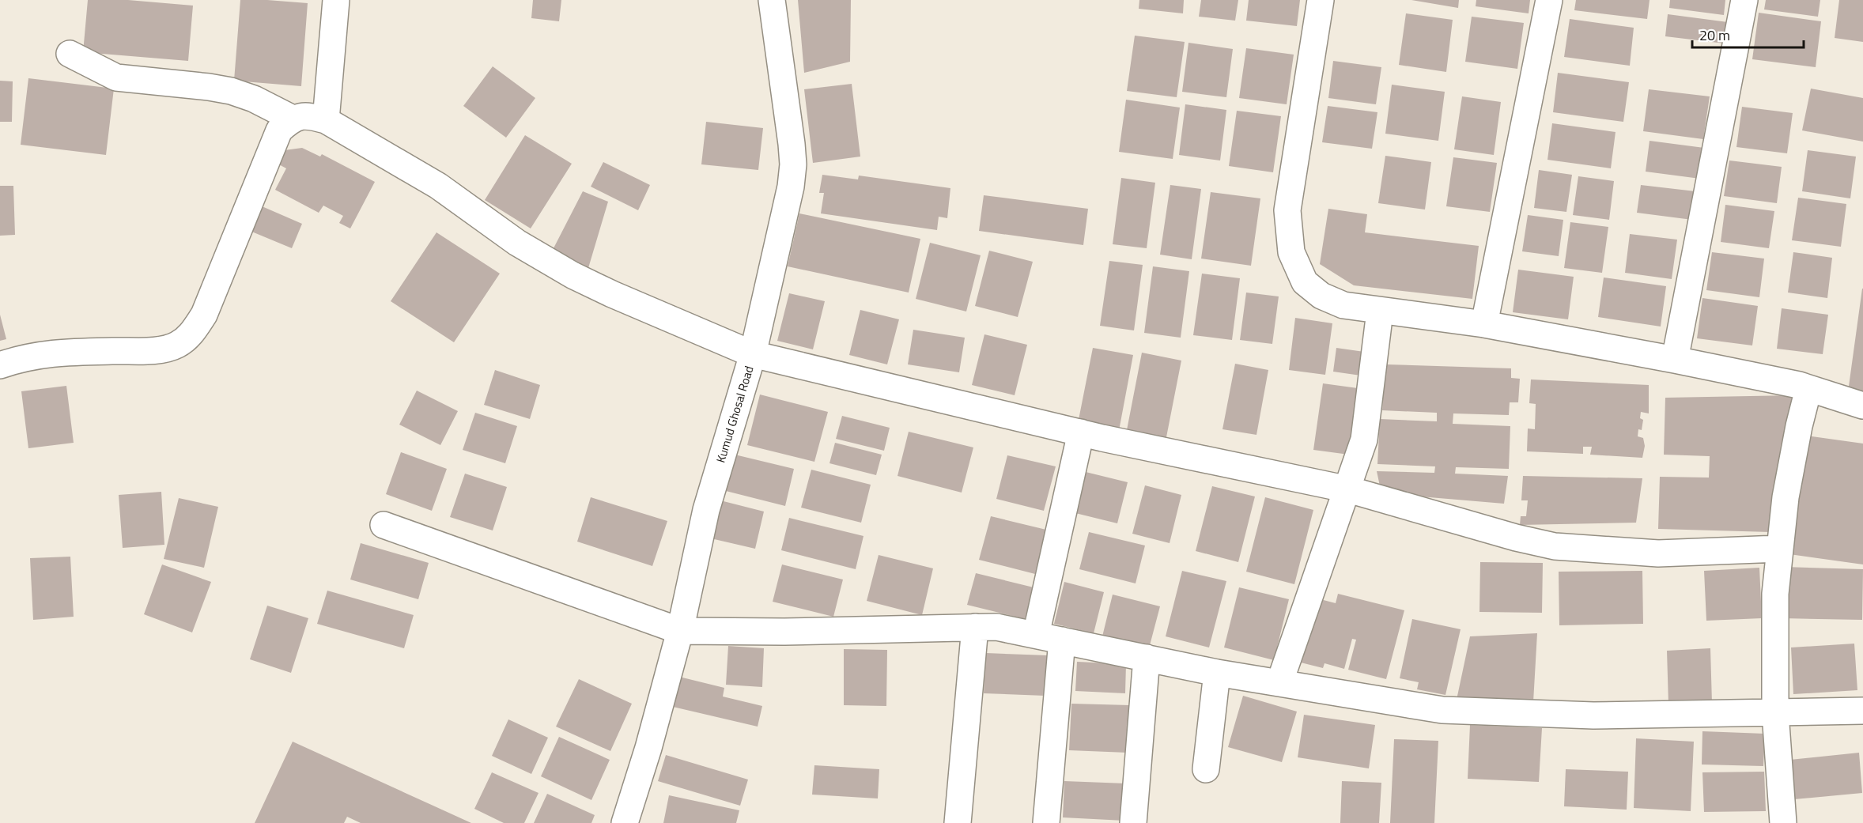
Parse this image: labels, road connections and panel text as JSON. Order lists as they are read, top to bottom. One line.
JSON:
{"streets":{"street":["Kumud Ghosal Road"]},"scale_bar":"20 m"}
